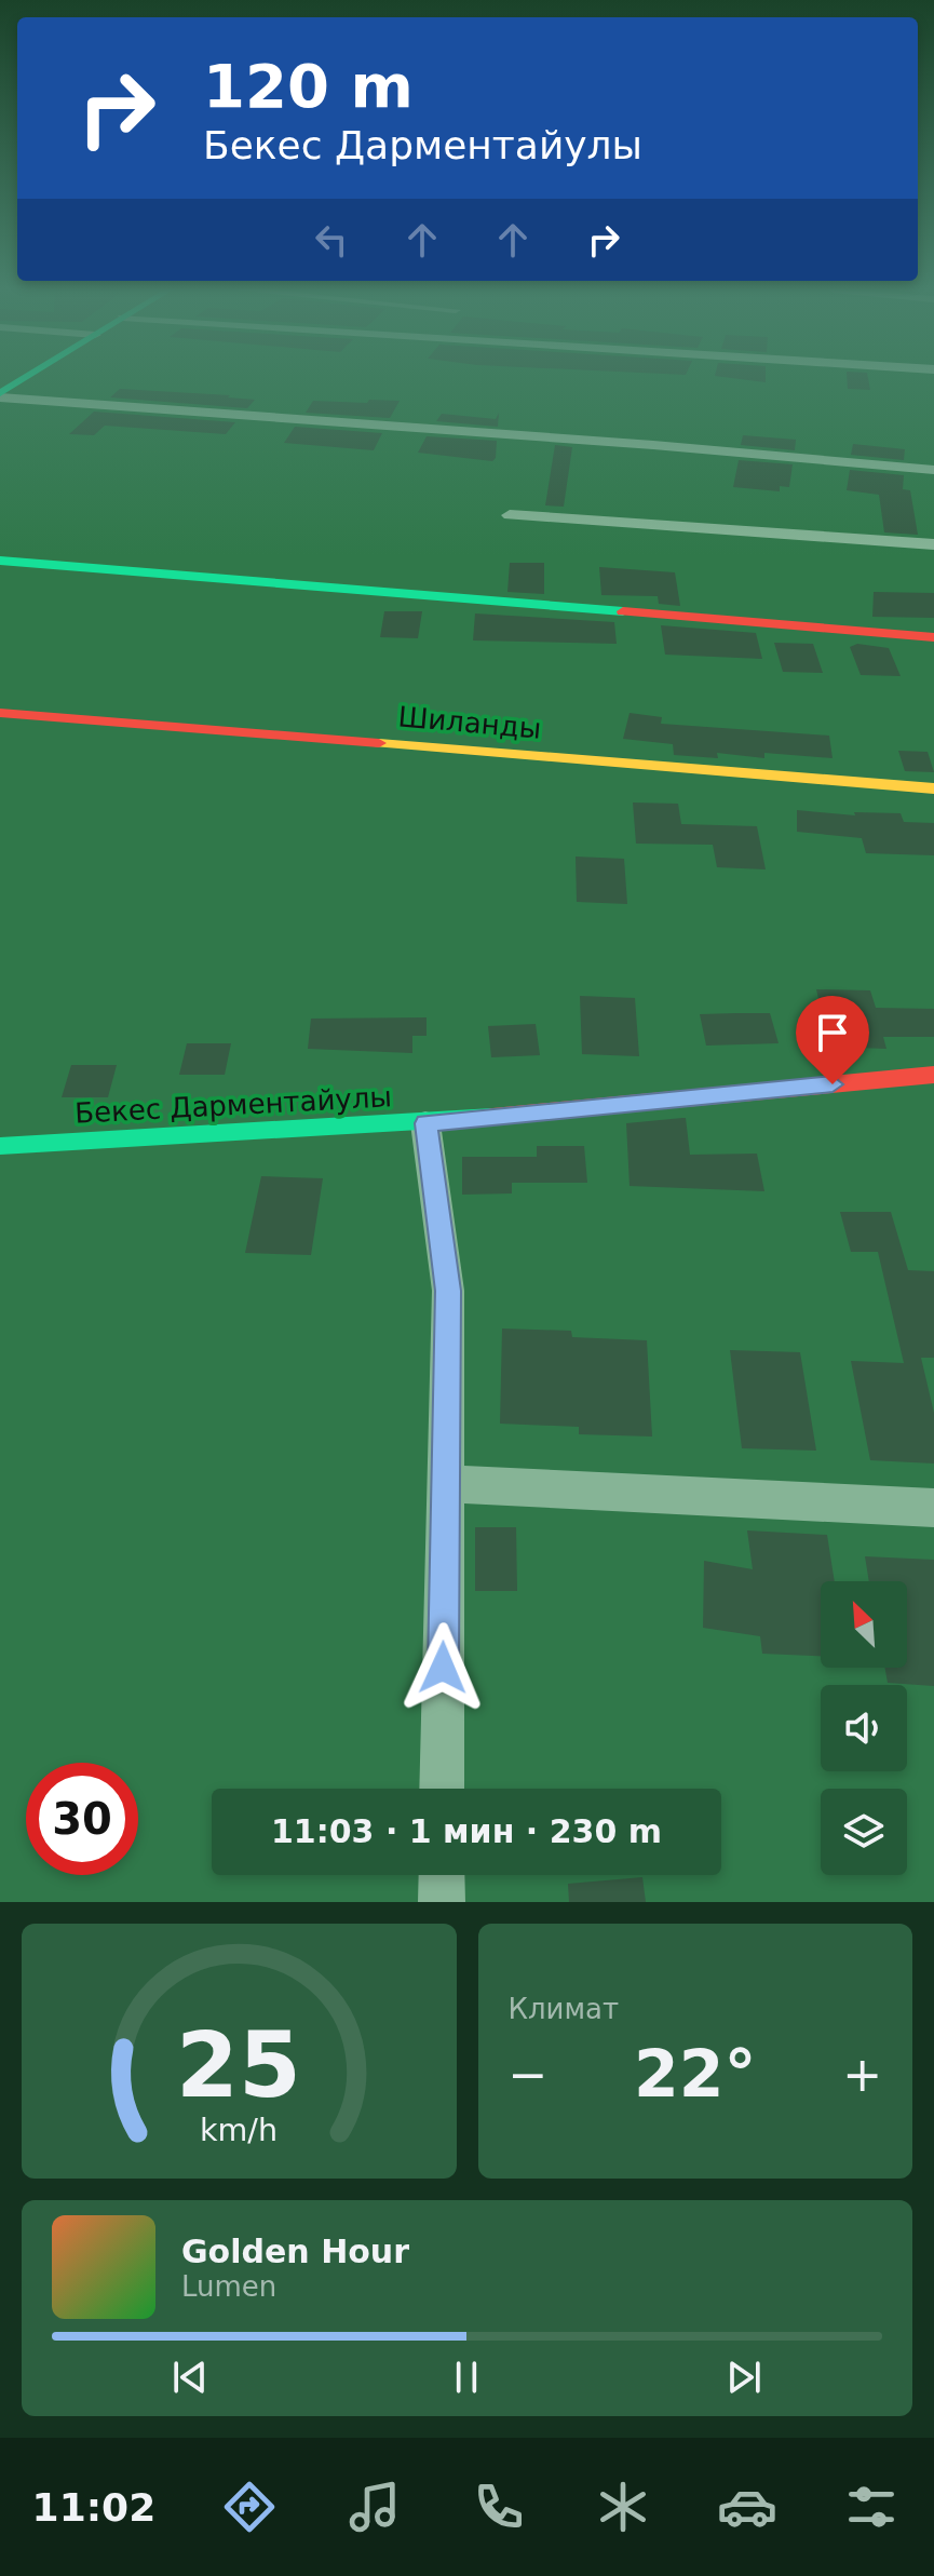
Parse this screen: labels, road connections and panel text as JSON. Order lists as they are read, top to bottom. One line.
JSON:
{"streets":{"street":["Шиланды","Бекес Дарментайулы"]},"north":"top left","page":{"turn":["120 m","Бекес Дарментайулы"],"limit":"30","trip":"11:03 · 1 мин · 230 m","tile":"Климат","heat":["−","22°","+"],"song":["Golden Hour","Lumen"],"tabs":"11:02","gauge":["25","km/h"]}}
